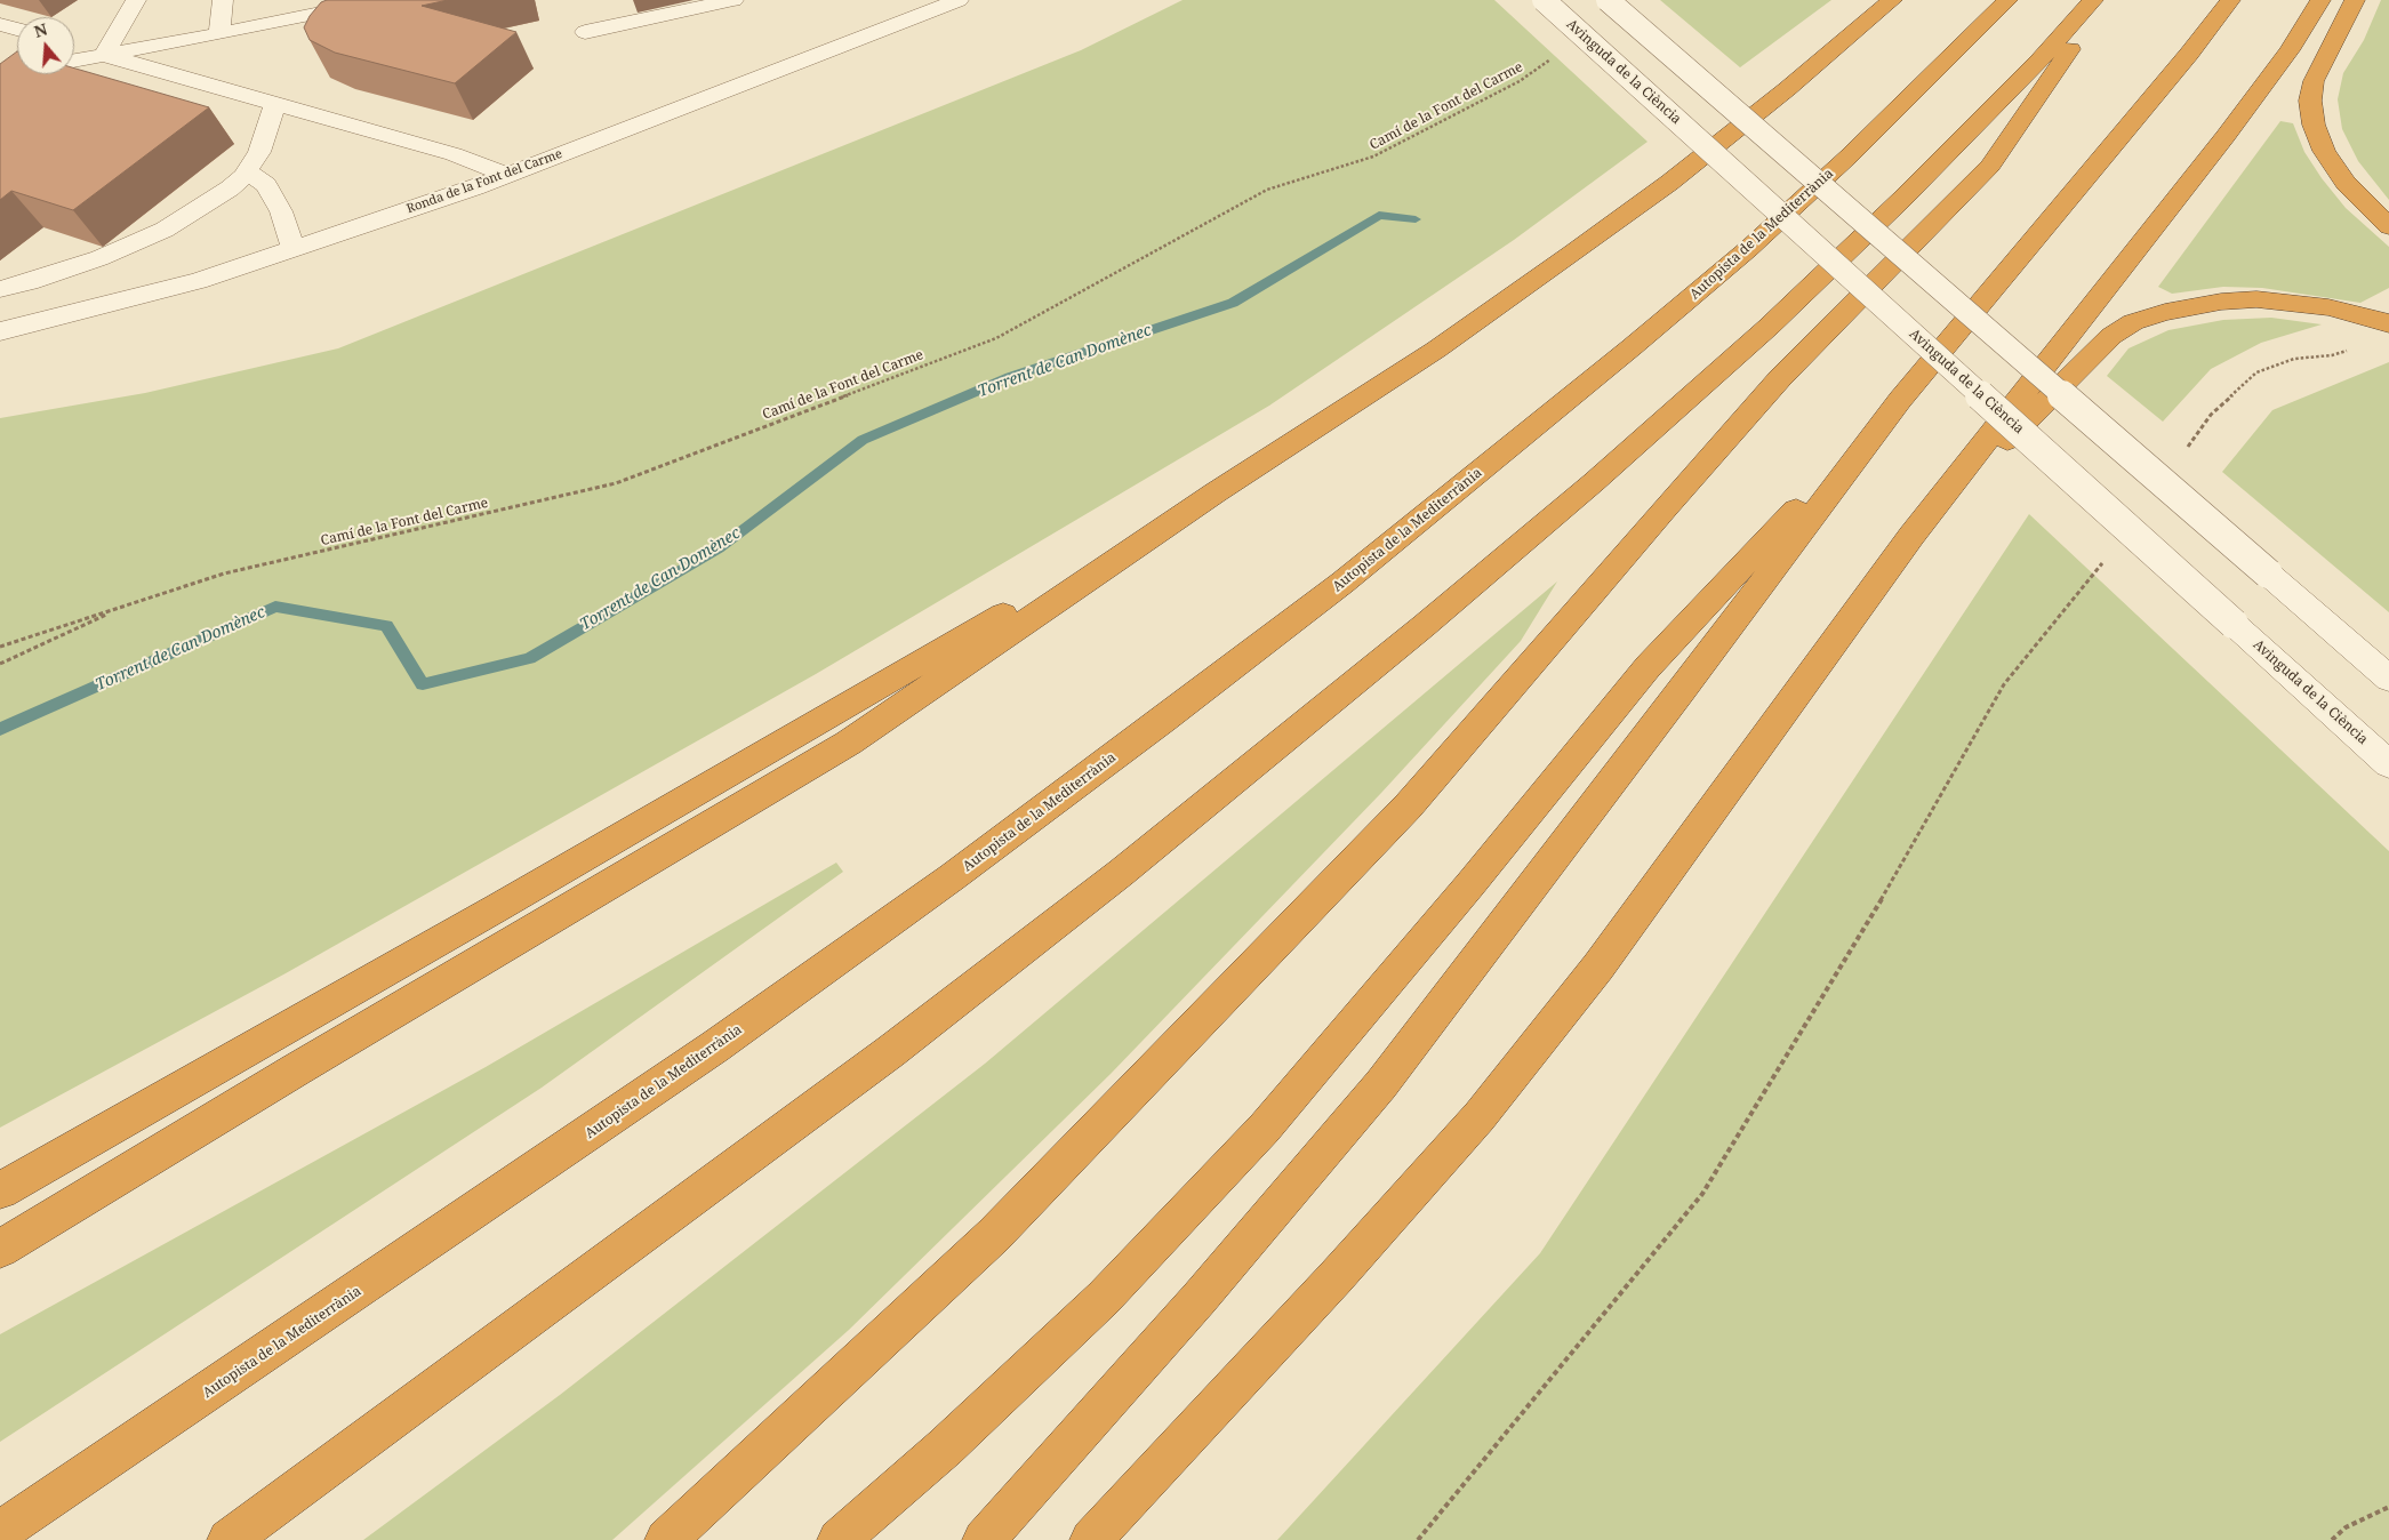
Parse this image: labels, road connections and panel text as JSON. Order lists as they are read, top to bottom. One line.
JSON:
{"streets":{"highway":["Autopista de la Mediterrània"],"street":["Avinguda de la Ciència","Ronda de la Font del Carme"],"path":["Camí de la Font del Carme"]},"water":["Torrent de Can Domènec"],"north":"top"}
